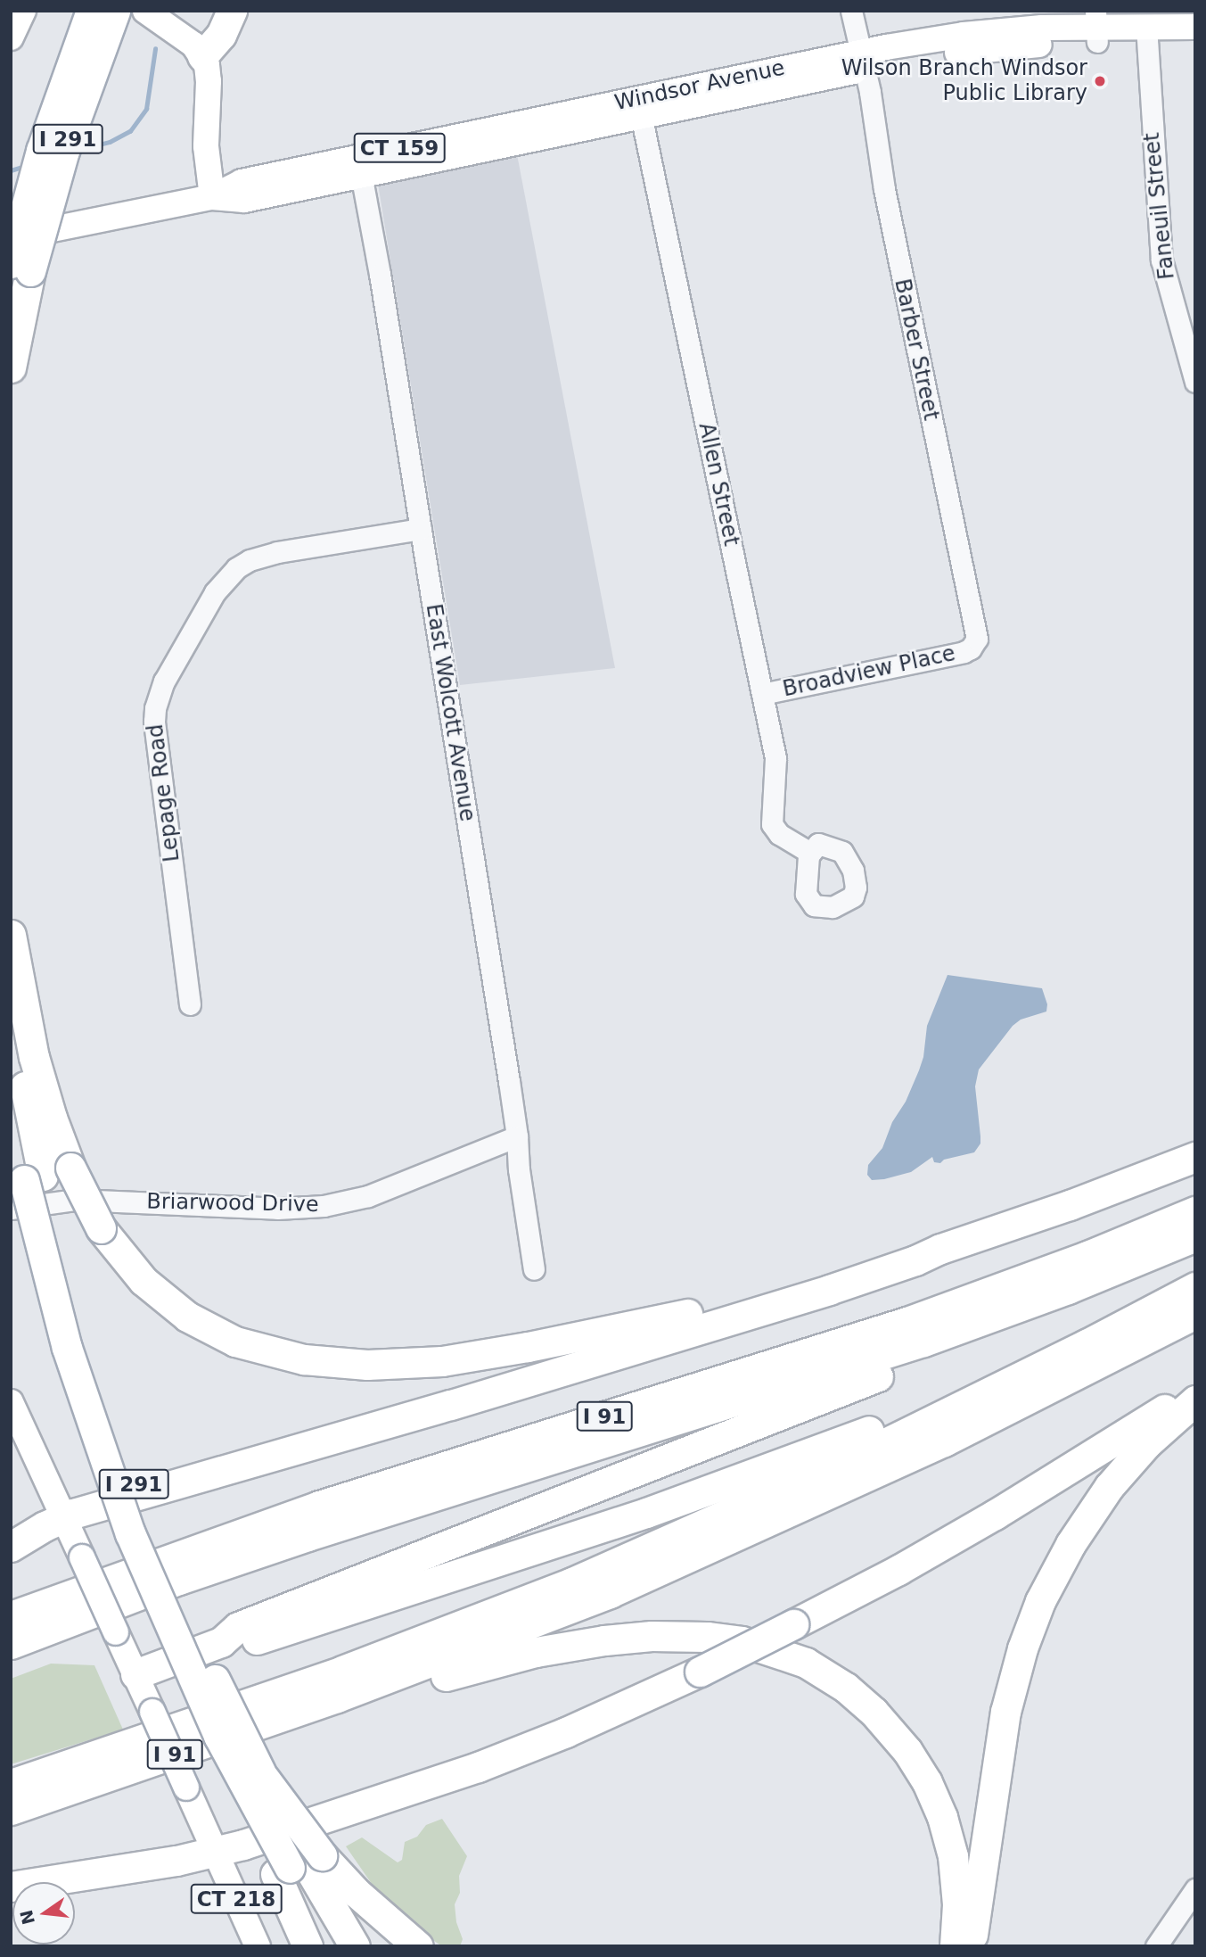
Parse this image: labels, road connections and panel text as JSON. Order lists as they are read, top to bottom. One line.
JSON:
{"streets":{"highway":["I 291","I 91"],"main road":["Windsor Avenue","CT 159","CT 218"],"street":["Faneuil Street","Barber Street","Allen Street","Broadview Place","East Wolcott Avenue","Lepage Road","Briarwood Drive"]},"crossings":[["Windsor Avenue","Faneuil Street"],["Windsor Avenue","Barber Street"],["Windsor Avenue","Allen Street"],["Windsor Avenue","East Wolcott Avenue"],["Barber Street","Broadview Place"],["Allen Street","Broadview Place"],["East Wolcott Avenue","Lepage Road"],["East Wolcott Avenue","Briarwood Drive"]],"places":["Wilson Branch Windsor Public Library"],"north":"left"}
